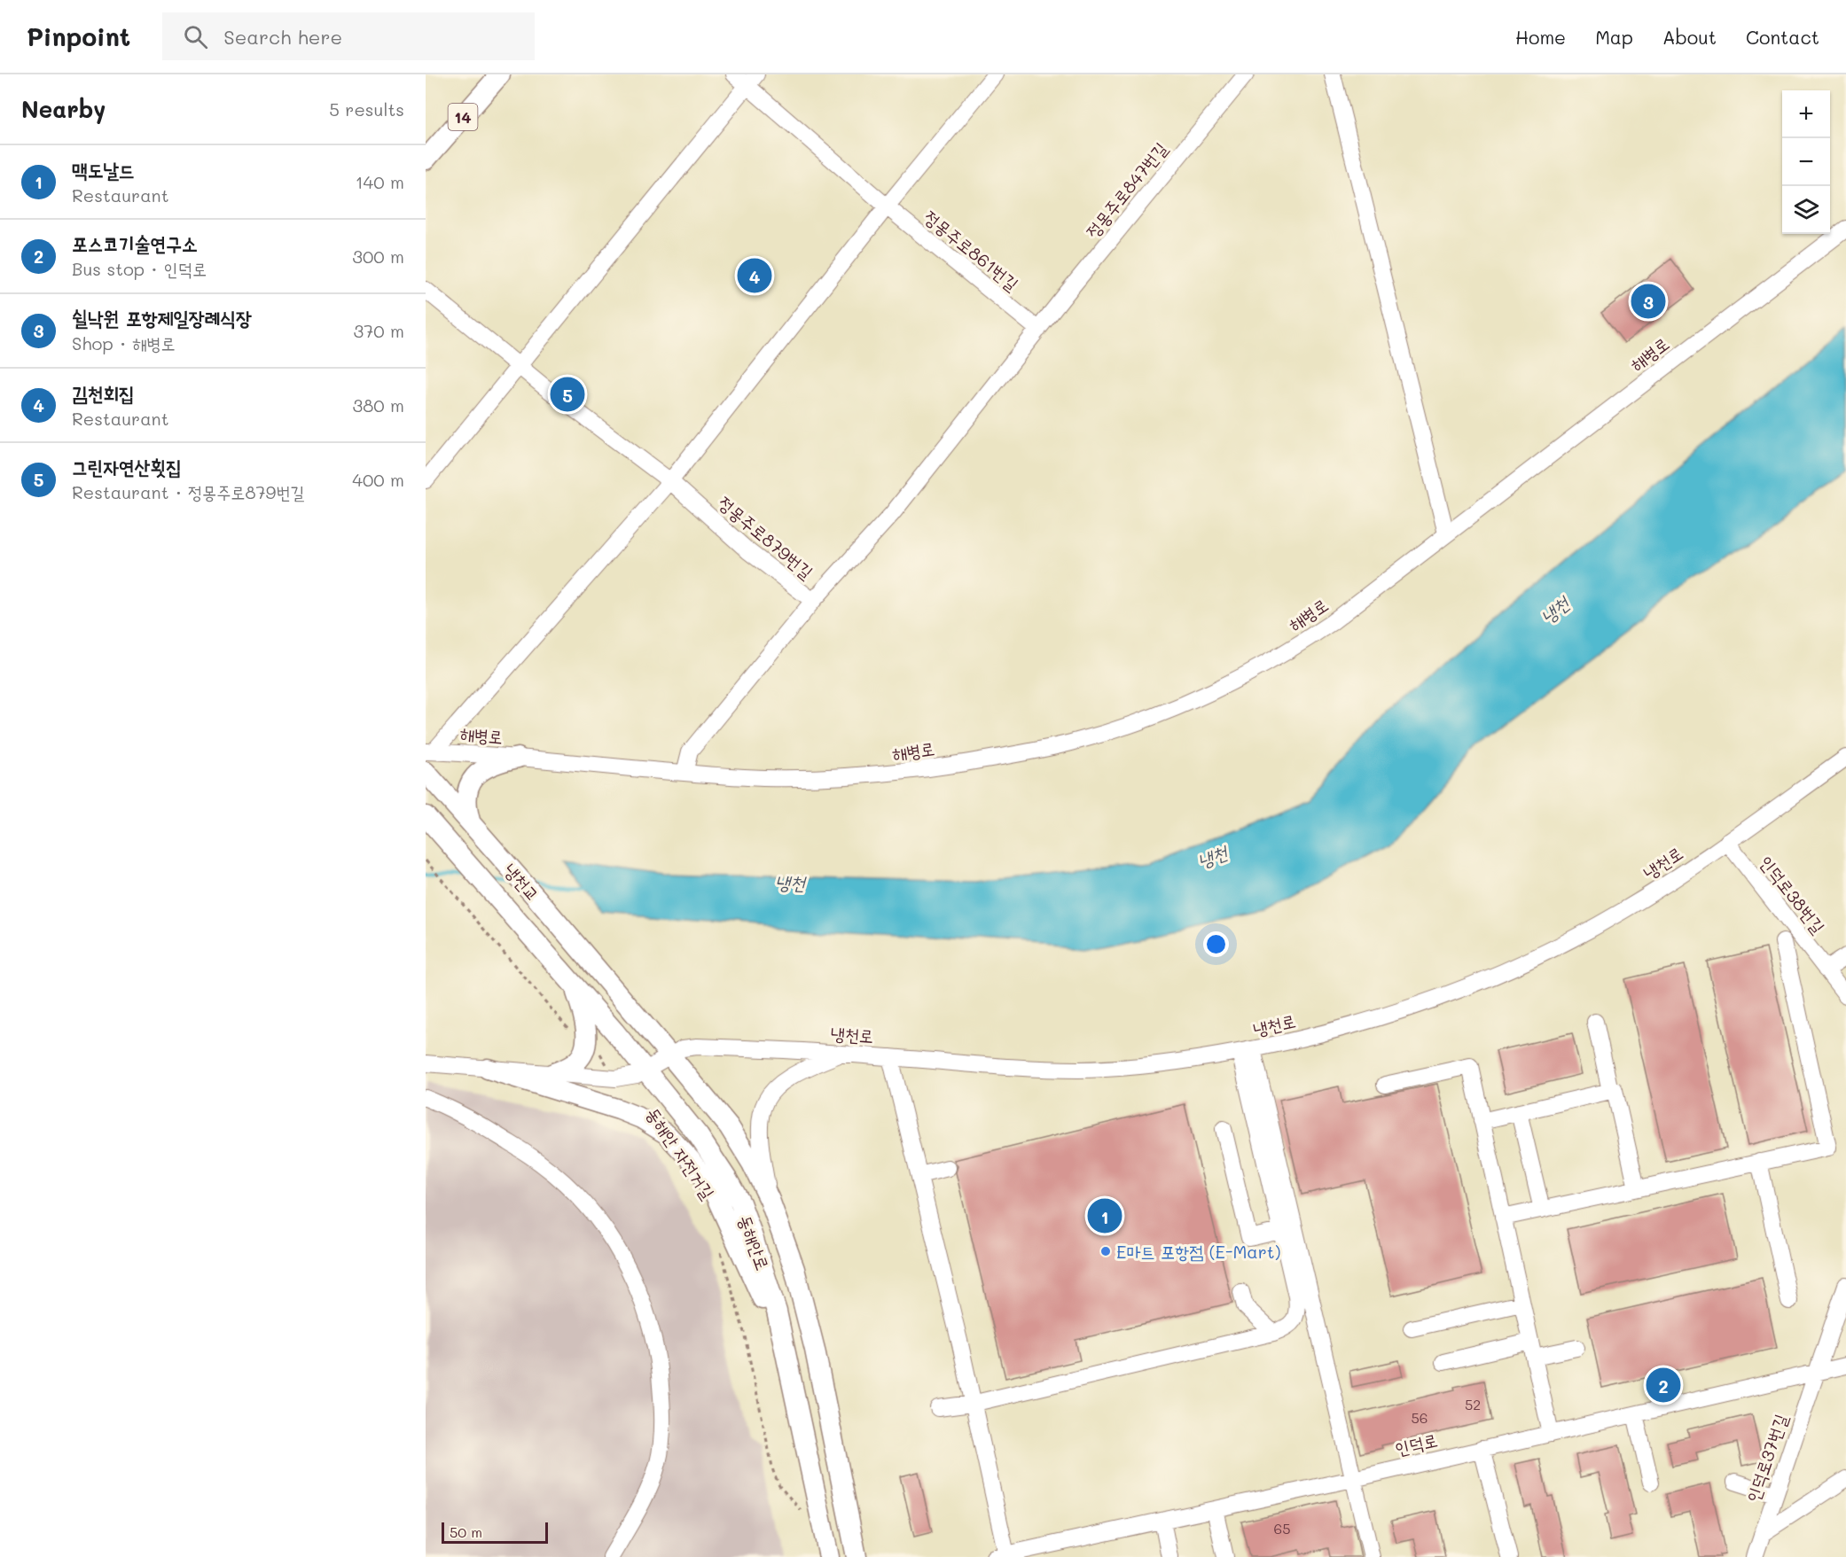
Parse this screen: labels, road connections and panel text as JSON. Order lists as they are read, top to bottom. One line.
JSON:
{"streets":{"main road":["14","냉천교","동해안로"],"street":["정몽주로847번길","정몽주로861번길","해병로","정몽주로879번길","냉천로","인덕로38번길","인덕로","인덕로37번길"]},"crossings":[["정몽주로847번길","정몽주로861번길"],["정몽주로847번길","정몽주로879번길"],["정몽주로861번길","정몽주로879번길"],["해병로","정몽주로879번길"],["냉천로","인덕로38번길"],["냉천로","동해안로"],["냉천교","동해안로"],["인덕로","인덕로37번길"]],"water":["냉천"],"places":["E마트 포항점 (E-Mart)"],"house_numbers":["52","56","65"],"scale_bar":"50 m","page":{"header":"Pinpoint","search":"Search here","nav":["Home","Map","About","Contact"],"heading":["Nearby","5 results"],"map_buttons":["+","−"],"list":[{"mark":"1","name":"맥도날드","note":"Restaurant","value":"140 m"},{"mark":"2","name":"포스코기술연구소","note":"Bus stop · 인덕로","value":"300 m"},{"mark":"3","name":"쉴낙원 포항제일장례식장","note":"Shop · 해병로","value":"370 m"},{"mark":"4","name":"김천회집","note":"Restaurant","value":"380 m"},{"mark":"5","name":"그린자연산횟집","note":"Restaurant · 정몽주로879번길","value":"400 m"}],"pins":["4","3","5","1","2"],"scale":"50 m"}}
